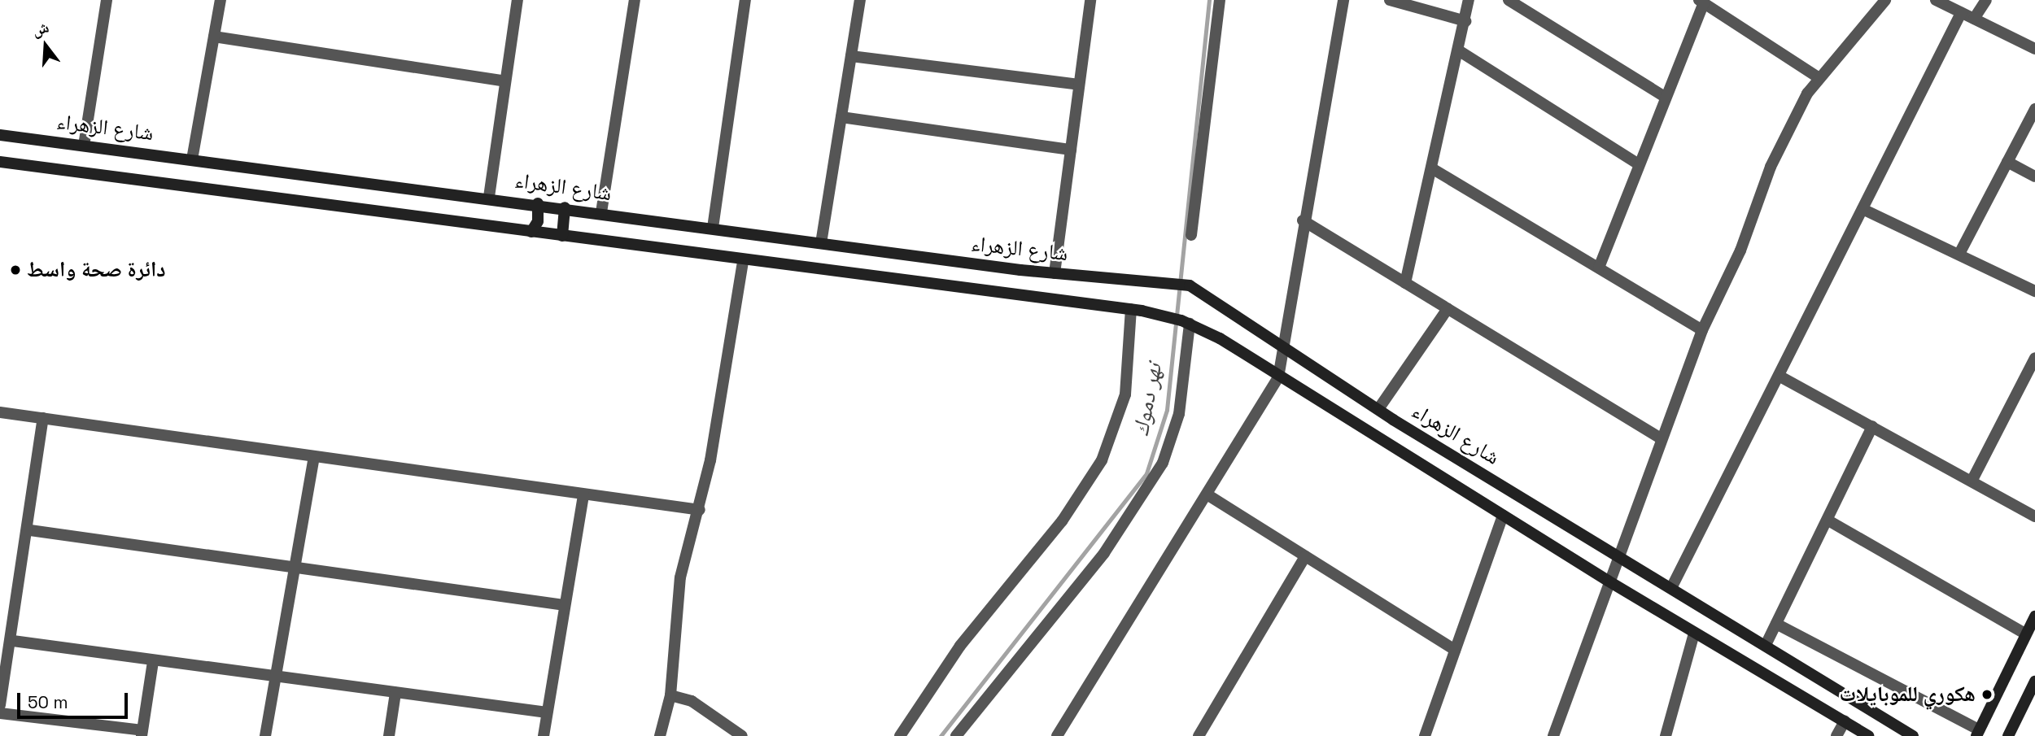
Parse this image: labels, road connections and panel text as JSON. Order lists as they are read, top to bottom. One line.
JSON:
{"streets":{"main road":["شارع الزهراء"]},"water":["نهر دموك"],"places":["دائرة صحة واسط","هكوري للموبايلات"],"scale_bar":"50 m","north":"top"}
